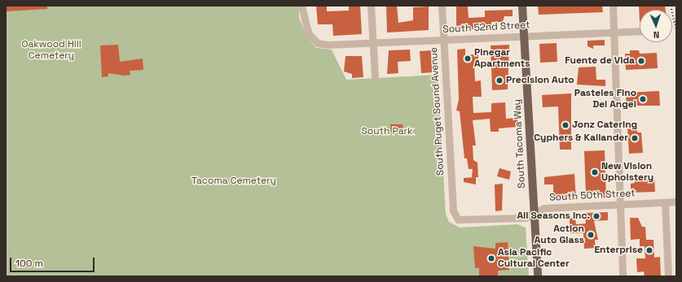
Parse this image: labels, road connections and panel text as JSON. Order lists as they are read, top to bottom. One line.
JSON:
{"streets":{"main road":["South Tacoma Way"],"street":["South 52nd Street","South Puget Sound Avenue","South 50th Street"]},"crossings":[["South 52nd Street","South Puget Sound Avenue"],["South 52nd Street","South Tacoma Way"],["South Puget Sound Avenue","South 50th Street"],["South Tacoma Way","South 50th Street"]],"parks":["Oakwood Hill Cemetery","South Park","Tacoma Cemetery"],"places":["Pinegar Apartments","Fuente de Vida","Precision Auto","Pasteles Fino Del Angel","Jonz Catering","Cyphers & Kallander","New Vision Upholstery","All Seasons Inc.","Action Auto Glass","Enterprise","Asia Pacific Cultural Center"],"scale_bar":"100 m","north":"bottom"}
